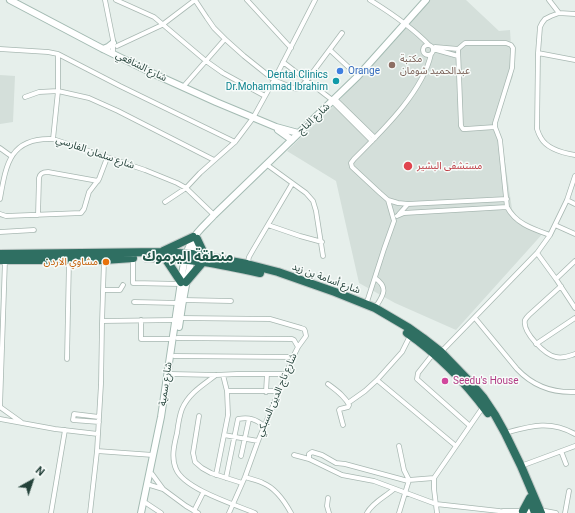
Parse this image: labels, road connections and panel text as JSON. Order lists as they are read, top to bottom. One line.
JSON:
{"streets":{"highway":["شارع أسامة بن زيد"],"street":["شارع الشافعي","شارع التاج","شارع سلمان الفارسي","شارع سمية","شارع تاج الدين السبكي"]},"crossings":[["شارع الشافعي","شارع التاج"],["شارع التاج","شارع سلمان الفارسي"],["شارع التاج","شارع أسامة بن زيد"],["شارع التاج","شارع سمية"],["شارع أسامة بن زيد","شارع سمية"],["شارع سمية","شارع تاج الدين السبكي"]],"districts":["منطقة اليرموك"],"places":["مكتبة عبدالحميد شومان","Orange","Dental Clinics Dr.Mohammad Ibrahim","مستشفى البشير","مشاوي الاردن","Seedu's House"],"north":"top right"}
